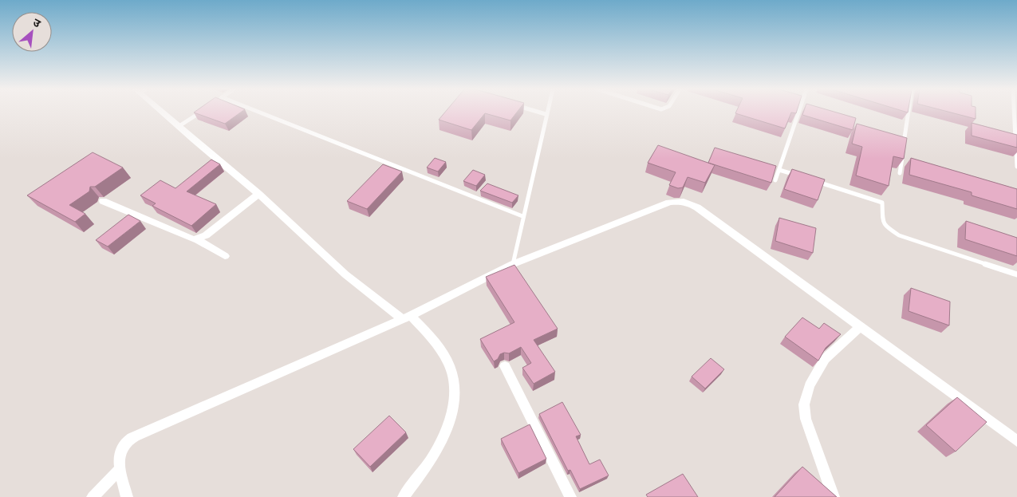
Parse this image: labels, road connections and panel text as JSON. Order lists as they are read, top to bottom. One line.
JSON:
{"north":"top right"}
